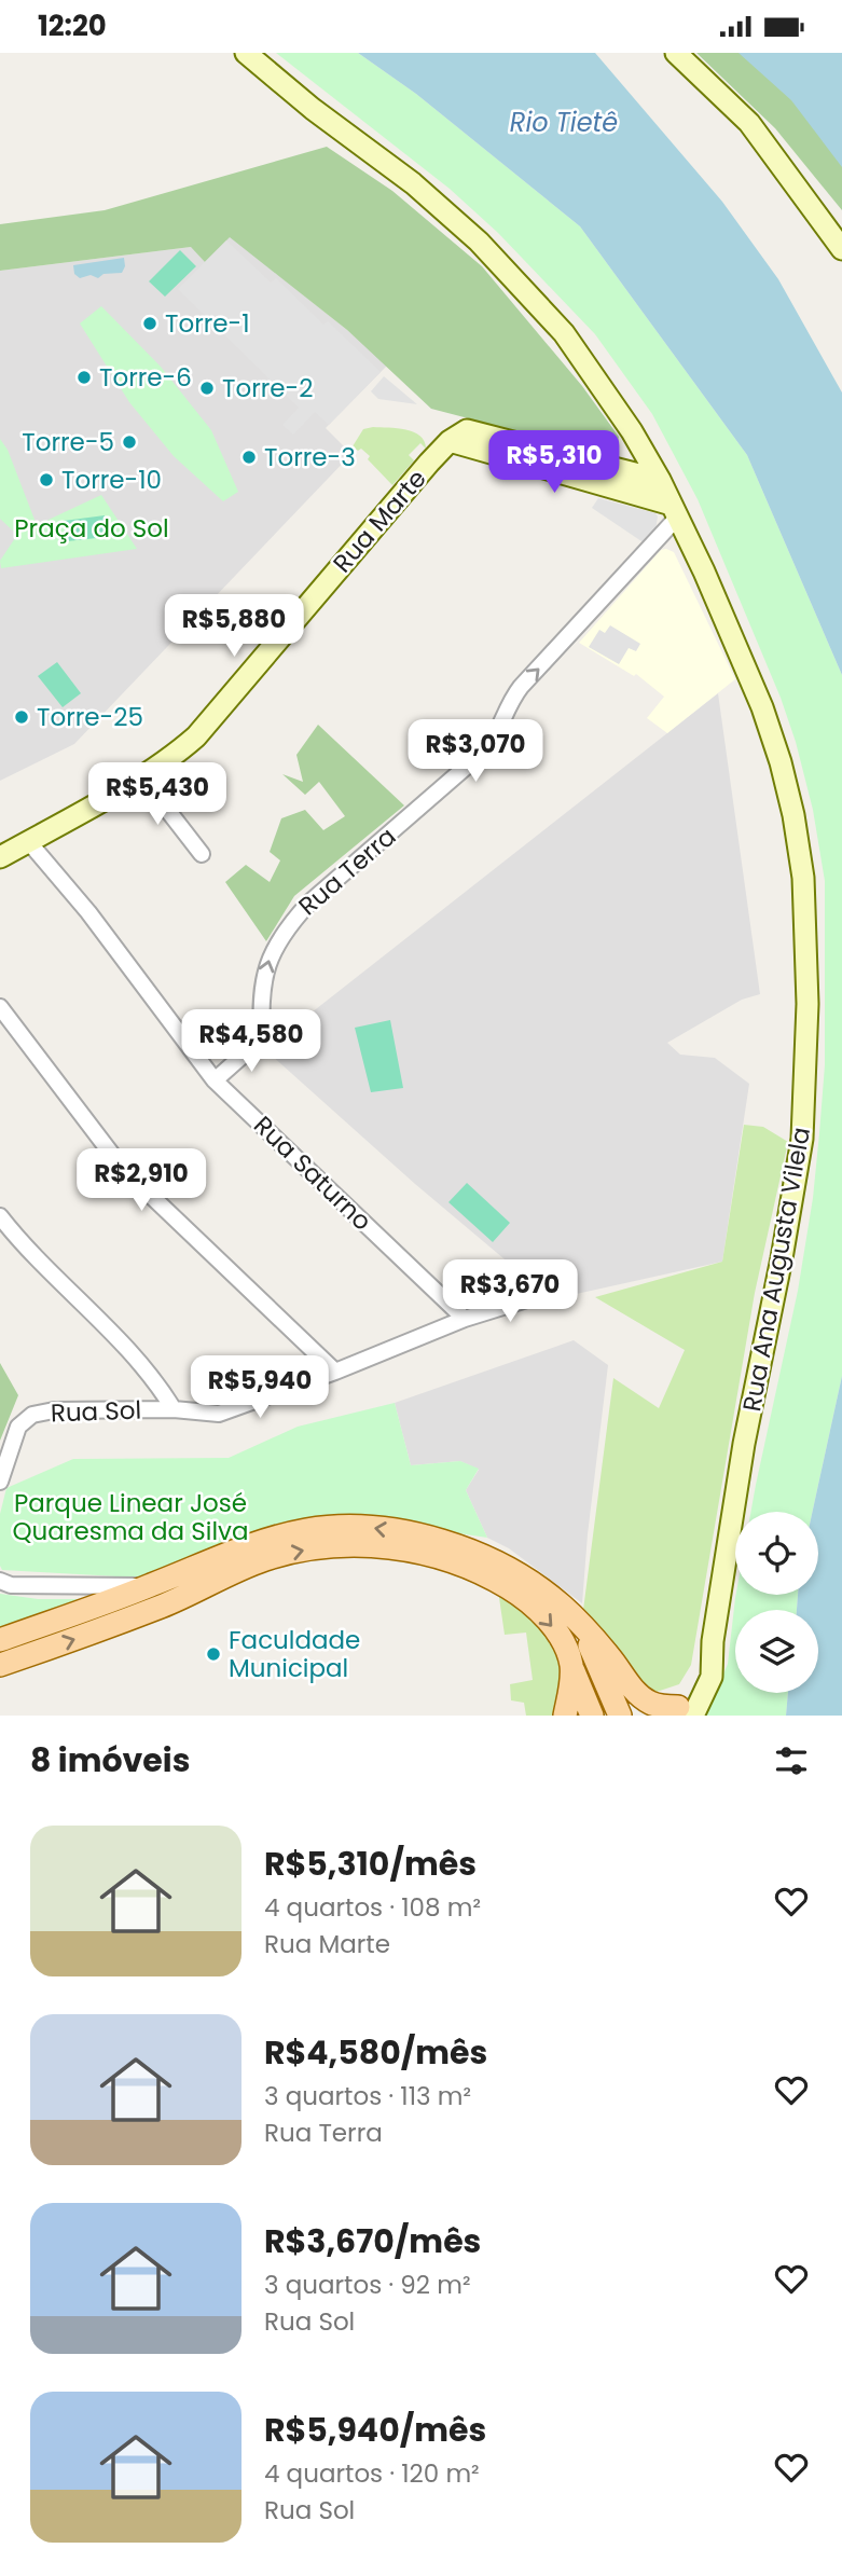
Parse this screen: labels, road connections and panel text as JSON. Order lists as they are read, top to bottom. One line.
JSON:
{"streets":{"main road":["Rua Marte","Rua Ana Augusta Vilela"],"street":["Rua Terra","Rua Saturno","Rua Sol"]},"crossings":[["Rua Marte","Rua Saturno"],["Rua Terra","Rua Ana Augusta Vilela"],["Rua Saturno","Rua Sol"]],"one_way":["Rua Terra"],"water":["Rio Tietê"],"parks":["Praça do Sol","Parque Linear José Quaresma da Silva"],"places":["Torre-1","Torre-6","Torre-2","Torre-5","Torre-3","Torre-10","Torre-25","Faculdade Municipal"],"page":{"status":"12:20","price":["R$5,310","R$5,880","R$3,070","R$5,430","R$4,580","R$2,910","R$3,670","R$5,940"],"heading":"8 imóveis","list":[{"name":"R$5,310/mês","note":"4 quartos · 108 m² · Rua Marte"},{"name":"R$4,580/mês","note":"3 quartos · 113 m² · Rua Terra"},{"name":"R$3,670/mês","note":"3 quartos · 92 m² · Rua Sol"},{"name":"R$5,940/mês","note":"4 quartos · 120 m² · Rua Sol"}]}}
